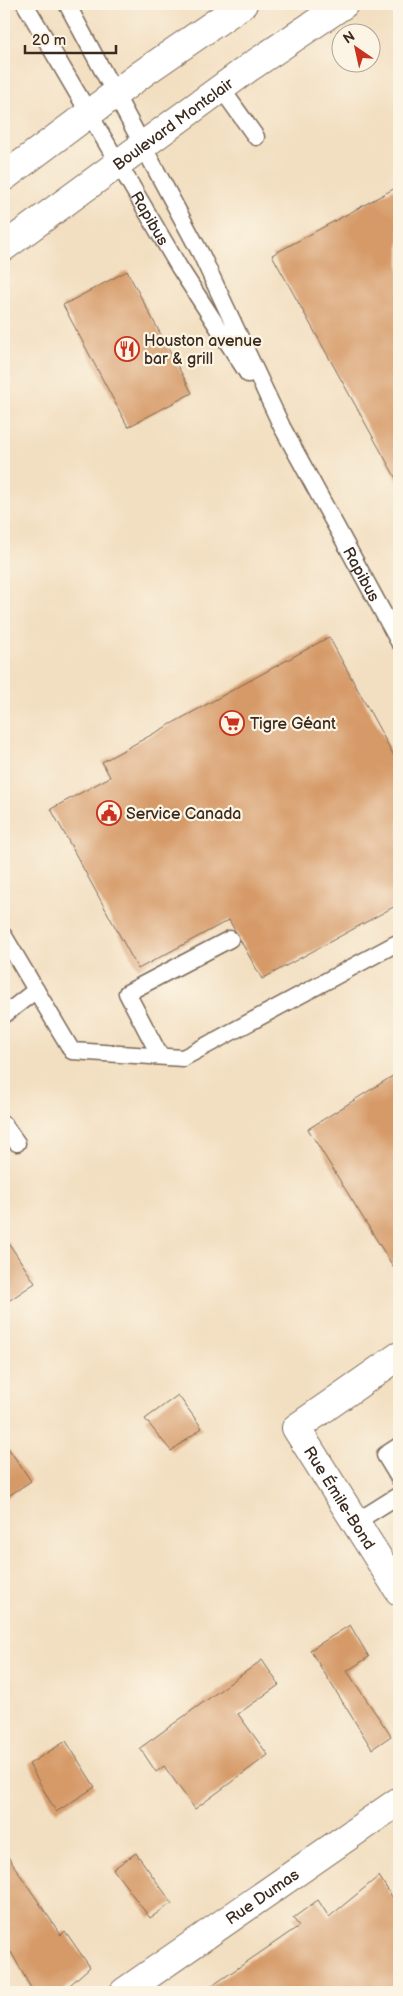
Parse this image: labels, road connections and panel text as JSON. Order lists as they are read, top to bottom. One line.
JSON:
{"streets":{"main road":["Boulevard Montclair","Rue Émile-Bond","Rue Dumas"],"lane":["Rapibus"]},"crossings":[["Boulevard Montclair","Rapibus"]],"places":{"restaurant":["Houston avenue bar & grill"],"supermarket":["Tigre Géant"],"public building":["Service Canada"]},"scale_bar":"20 m","north":"top left"}
